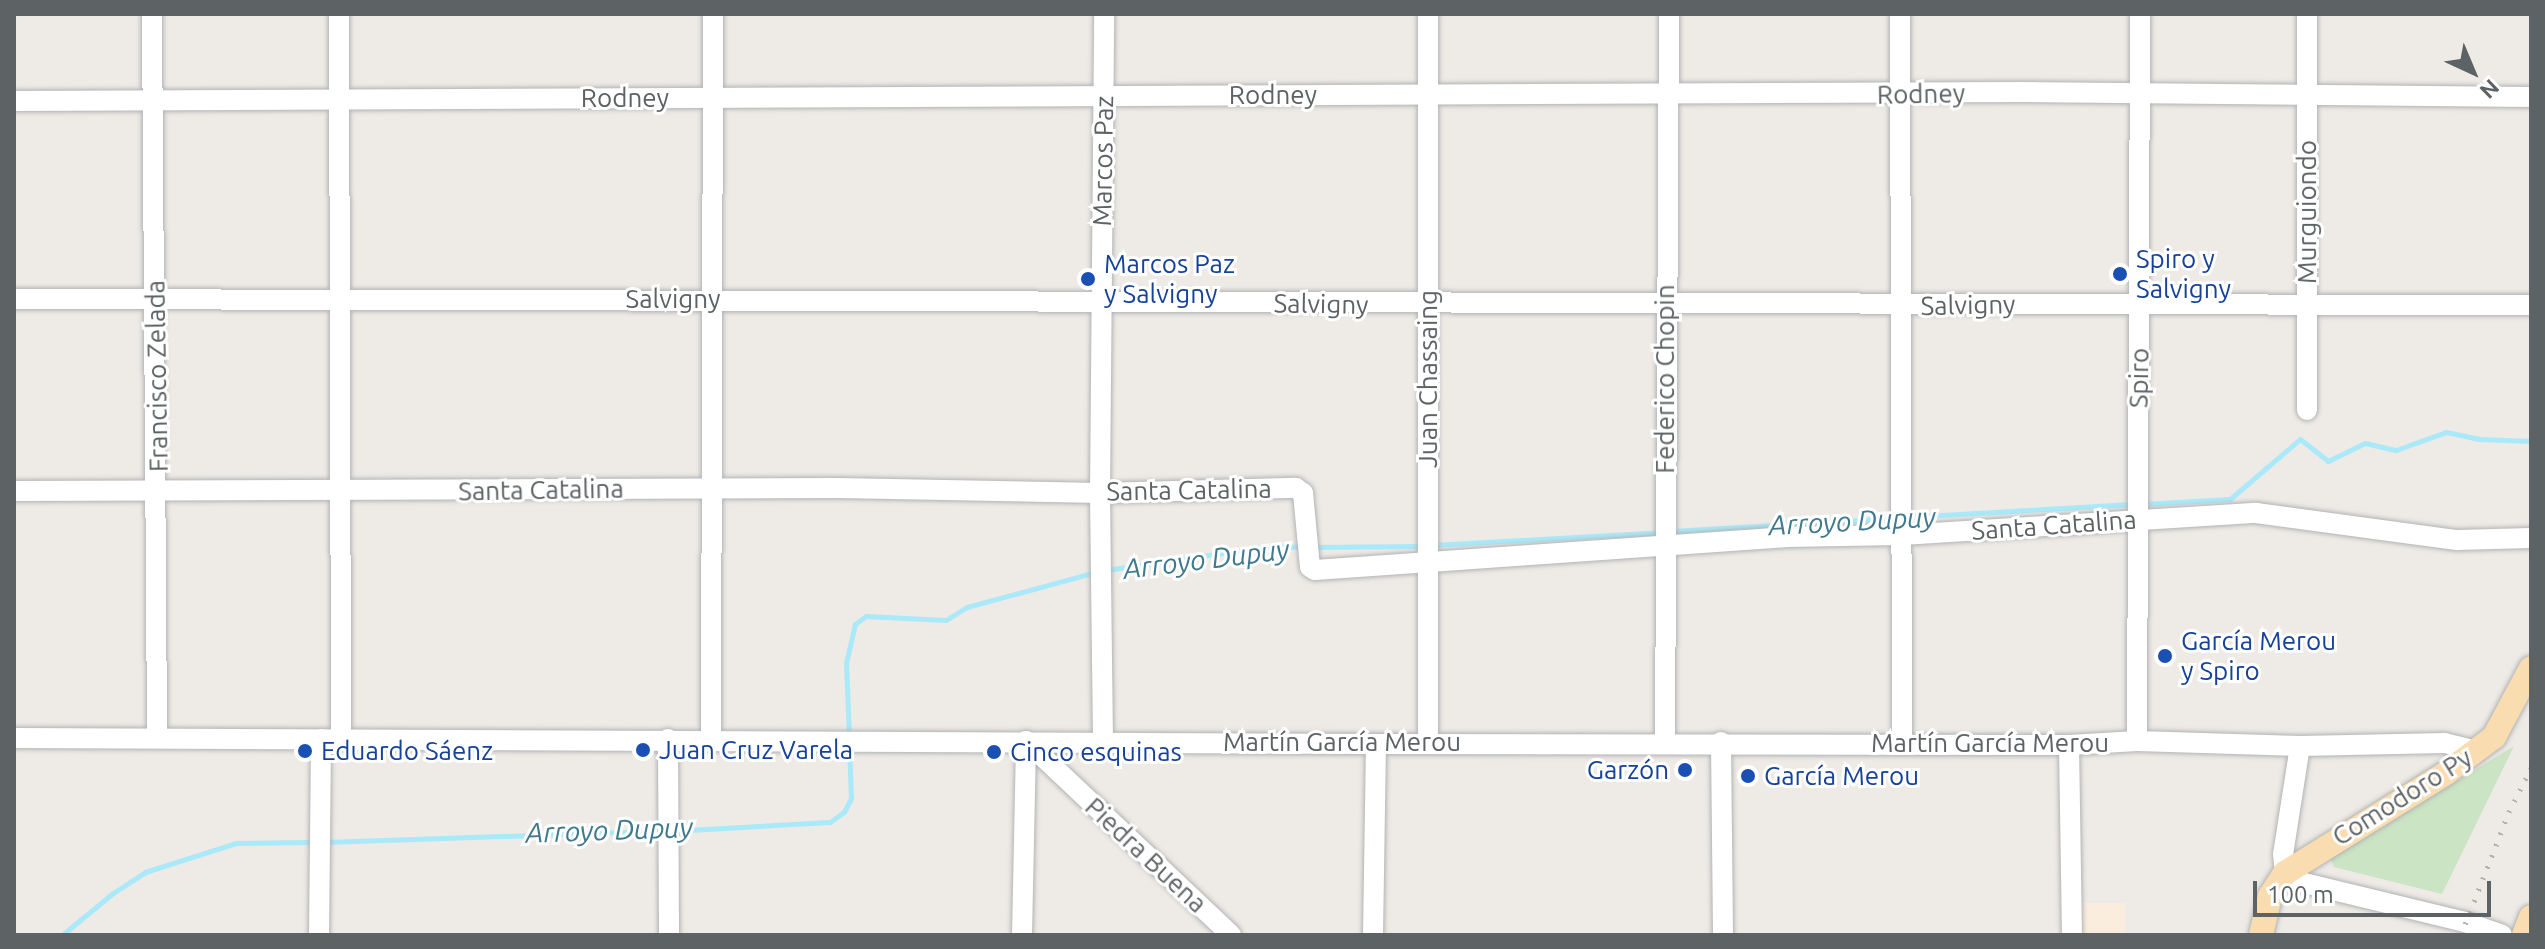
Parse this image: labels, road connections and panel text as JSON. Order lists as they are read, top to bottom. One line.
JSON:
{"streets":{"main road":["Comodoro Py"],"street":["Rodney","Marcos Paz","Murguiondo","Salvigny","Francisco Zelada","Spiro","Juan Chassaing","Federico Chopin","Santa Catalina","Martín García Merou","Piedra Buena"]},"crossings":[["Rodney","Marcos Paz"],["Rodney","Murguiondo"],["Rodney","Francisco Zelada"],["Rodney","Spiro"],["Rodney","Juan Chassaing"],["Rodney","Federico Chopin"],["Marcos Paz","Salvigny"],["Marcos Paz","Santa Catalina"],["Marcos Paz","Martín García Merou"],["Murguiondo","Salvigny"],["Salvigny","Francisco Zelada"],["Salvigny","Spiro"],["Salvigny","Juan Chassaing"],["Salvigny","Federico Chopin"],["Francisco Zelada","Santa Catalina"],["Francisco Zelada","Martín García Merou"],["Spiro","Santa Catalina"],["Spiro","Martín García Merou"],["Juan Chassaing","Santa Catalina"],["Juan Chassaing","Martín García Merou"],["Federico Chopin","Santa Catalina"],["Federico Chopin","Martín García Merou"],["Martín García Merou","Comodoro Py"],["Martín García Merou","Piedra Buena"]],"water":["Arroyo Dupuy"],"places":["Spiro y Salvigny","Marcos Paz y Salvigny","García Merou y Spiro","Juan Cruz Varela","Eduardo Sáenz","Cinco esquinas","Garzón","García Merou"],"scale_bar":"100 m","north":"bottom right"}
